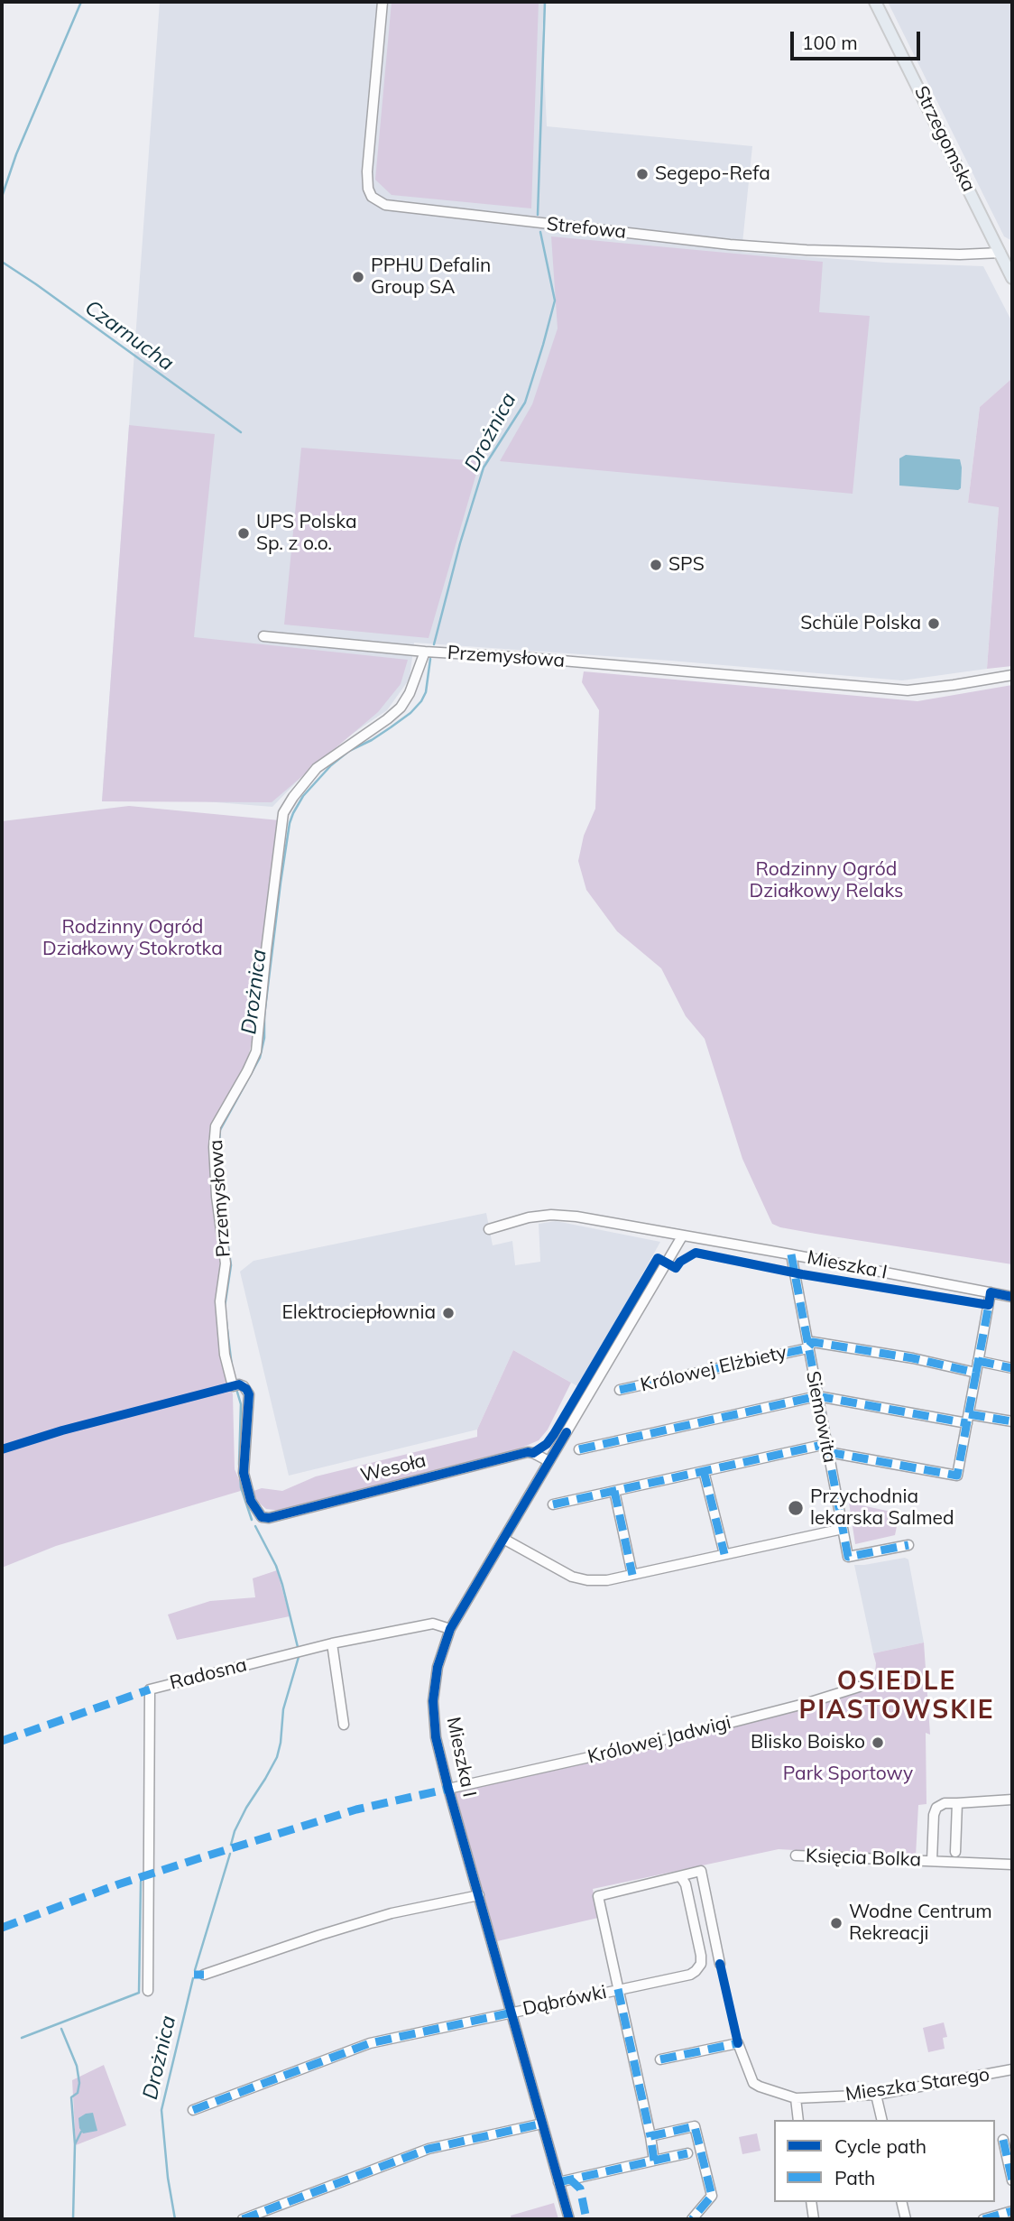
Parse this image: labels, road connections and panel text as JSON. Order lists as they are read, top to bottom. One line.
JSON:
{"streets":{"main road":["Strzegomska"],"street":["Strefowa","Przemysłowa","Mieszka I","Królowej Elżbiety","Siemowita","Wesoła","Radosna","Królowej Jadwigi","Księcia Bolka","Dąbrówki","Mieszka Starego"]},"crossings":[["Strzegomska","Strefowa"],["Przemysłowa","Wesoła"],["Mieszka I","Siemowita"],["Mieszka I","Wesoła"],["Mieszka I","Radosna"],["Mieszka I","Królowej Jadwigi"],["Mieszka I","Dąbrówki"],["Królowej Elżbiety","Siemowita"]],"districts":["OSIEDLE PIASTOWSKIE"],"water":["Czarnucha","Drożnica"],"parks":["Rodzinny Ogród Działkowy Relaks","Rodzinny Ogród Działkowy Stokrotka","Park Sportowy"],"places":["Segepo-Refa","PPHU Defalin Group SA","UPS Polska Sp. z o.o.","SPS","Schüle Polska","Elektrociepłownia","Przychodnia lekarska Salmed","Blisko Boisko","Wodne Centrum Rekreacji"],"legend":["Cycle path","Path"],"scale_bar":"100 m"}
